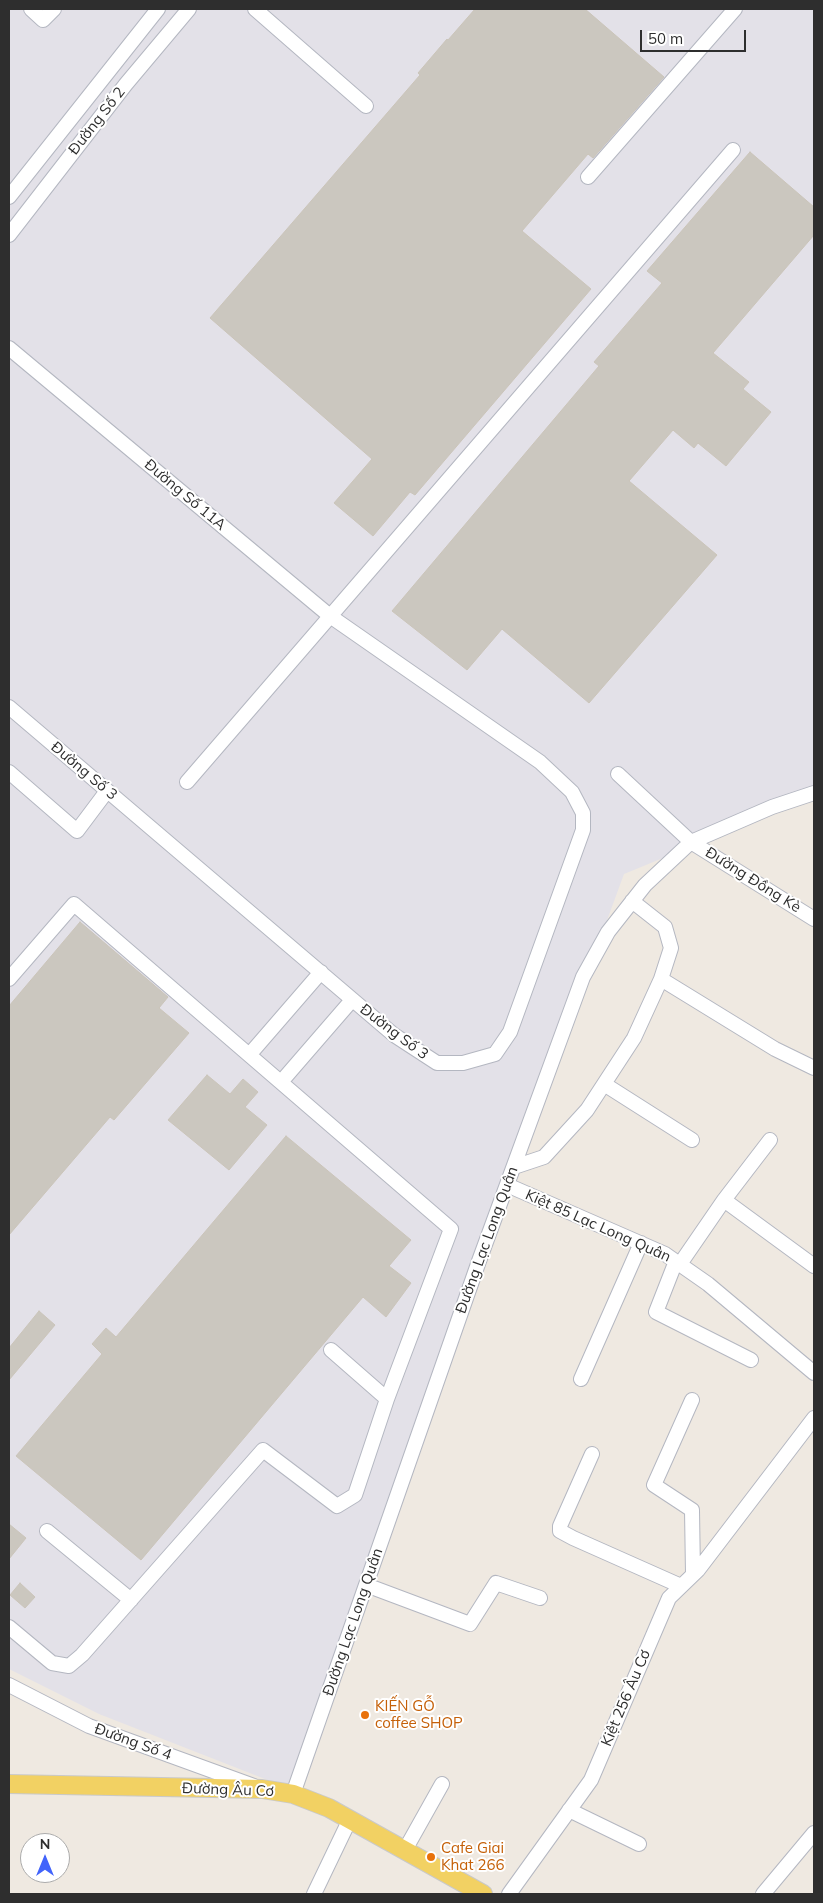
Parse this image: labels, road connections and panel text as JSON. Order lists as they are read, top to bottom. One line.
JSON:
{"streets":{"main road":["Đường Âu Cơ"],"street":["Đường Số 2","Đường Số 11A","Đường Số 3","Đường Đồng Kè","Kiệt 85 Lạc Long Quân","Đường Lạc Long Quân","Kiệt 256 Âu Cơ","Đường Số 4"]},"crossings":[["Đường Số 11A","Đường Số 3"],["Đường Đồng Kè","Đường Lạc Long Quân"],["Kiệt 85 Lạc Long Quân","Đường Lạc Long Quân"],["Đường Lạc Long Quân","Đường Âu Cơ"],["Đường Số 4","Đường Âu Cơ"]],"places":["KIẾN GỖ coffee SHOP","Cafe Giai Khat 266"],"scale_bar":"50 m","north":"top"}
